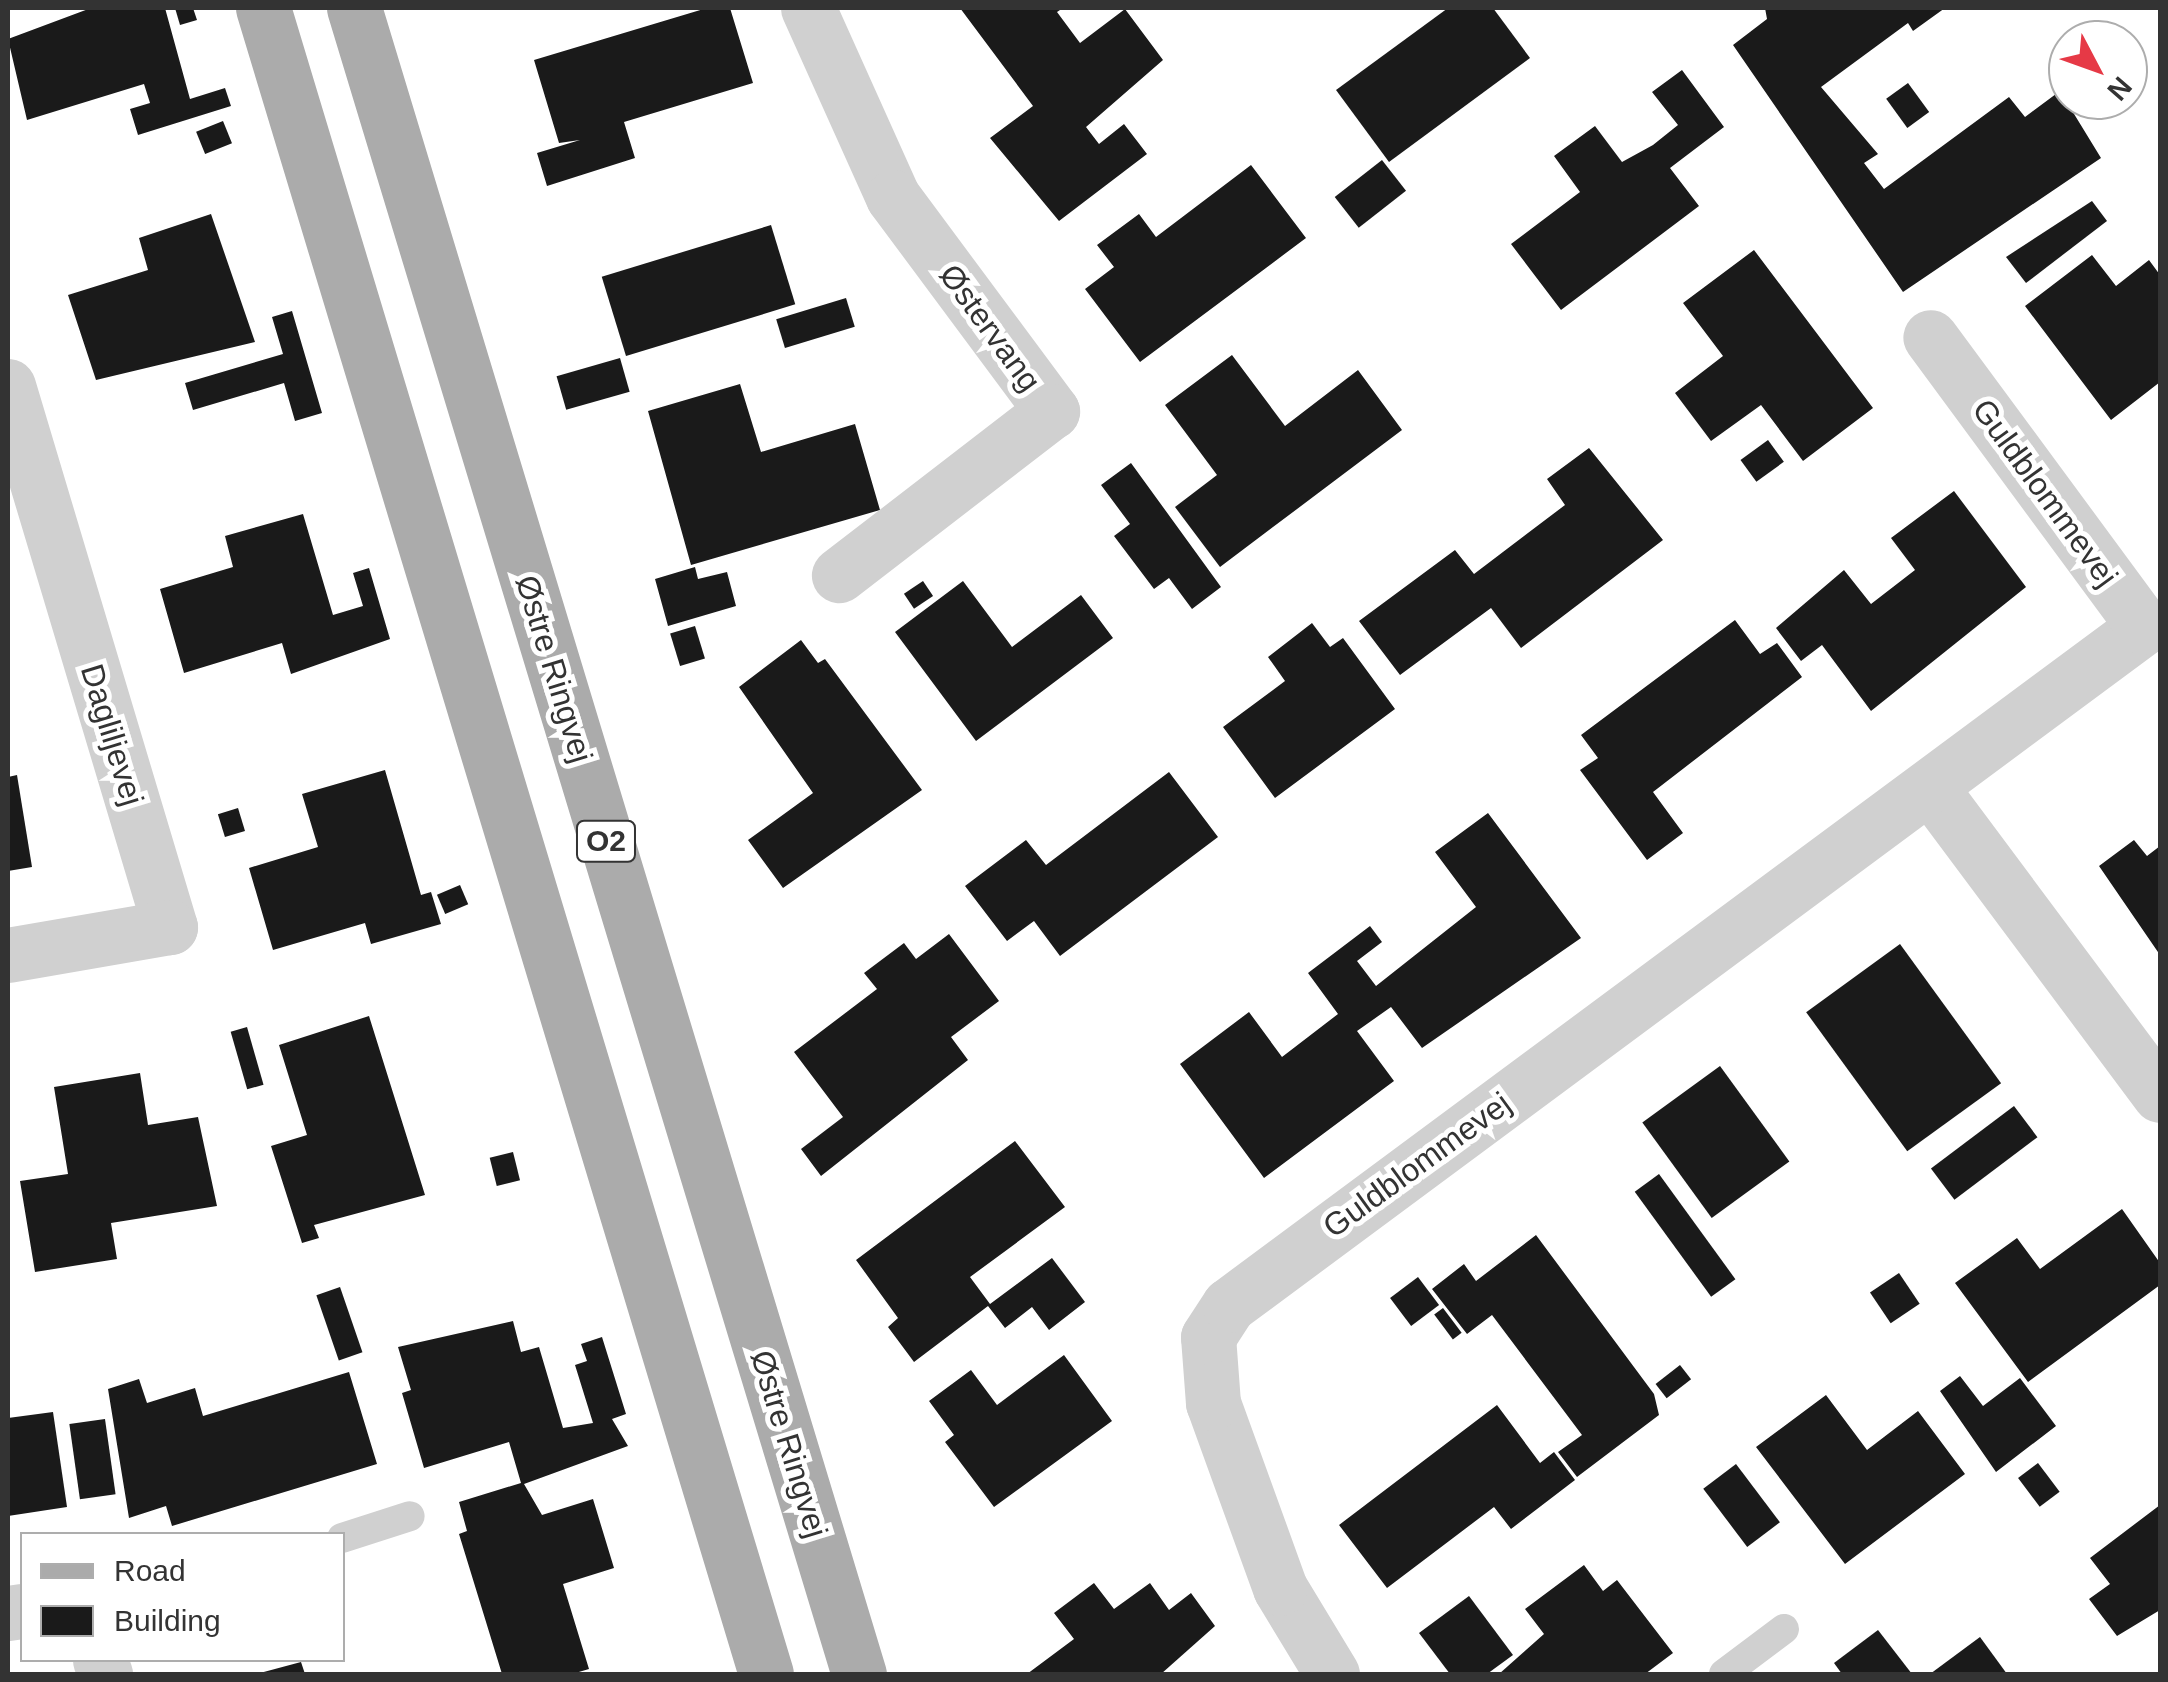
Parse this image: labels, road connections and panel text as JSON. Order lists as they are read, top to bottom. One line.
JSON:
{"streets":{"main road":["Østre Ringvej","O2"],"street":["Østervang","Guldblommevej","Dagliljevej"]},"legend":["Road","Building"],"north":"bottom right"}
